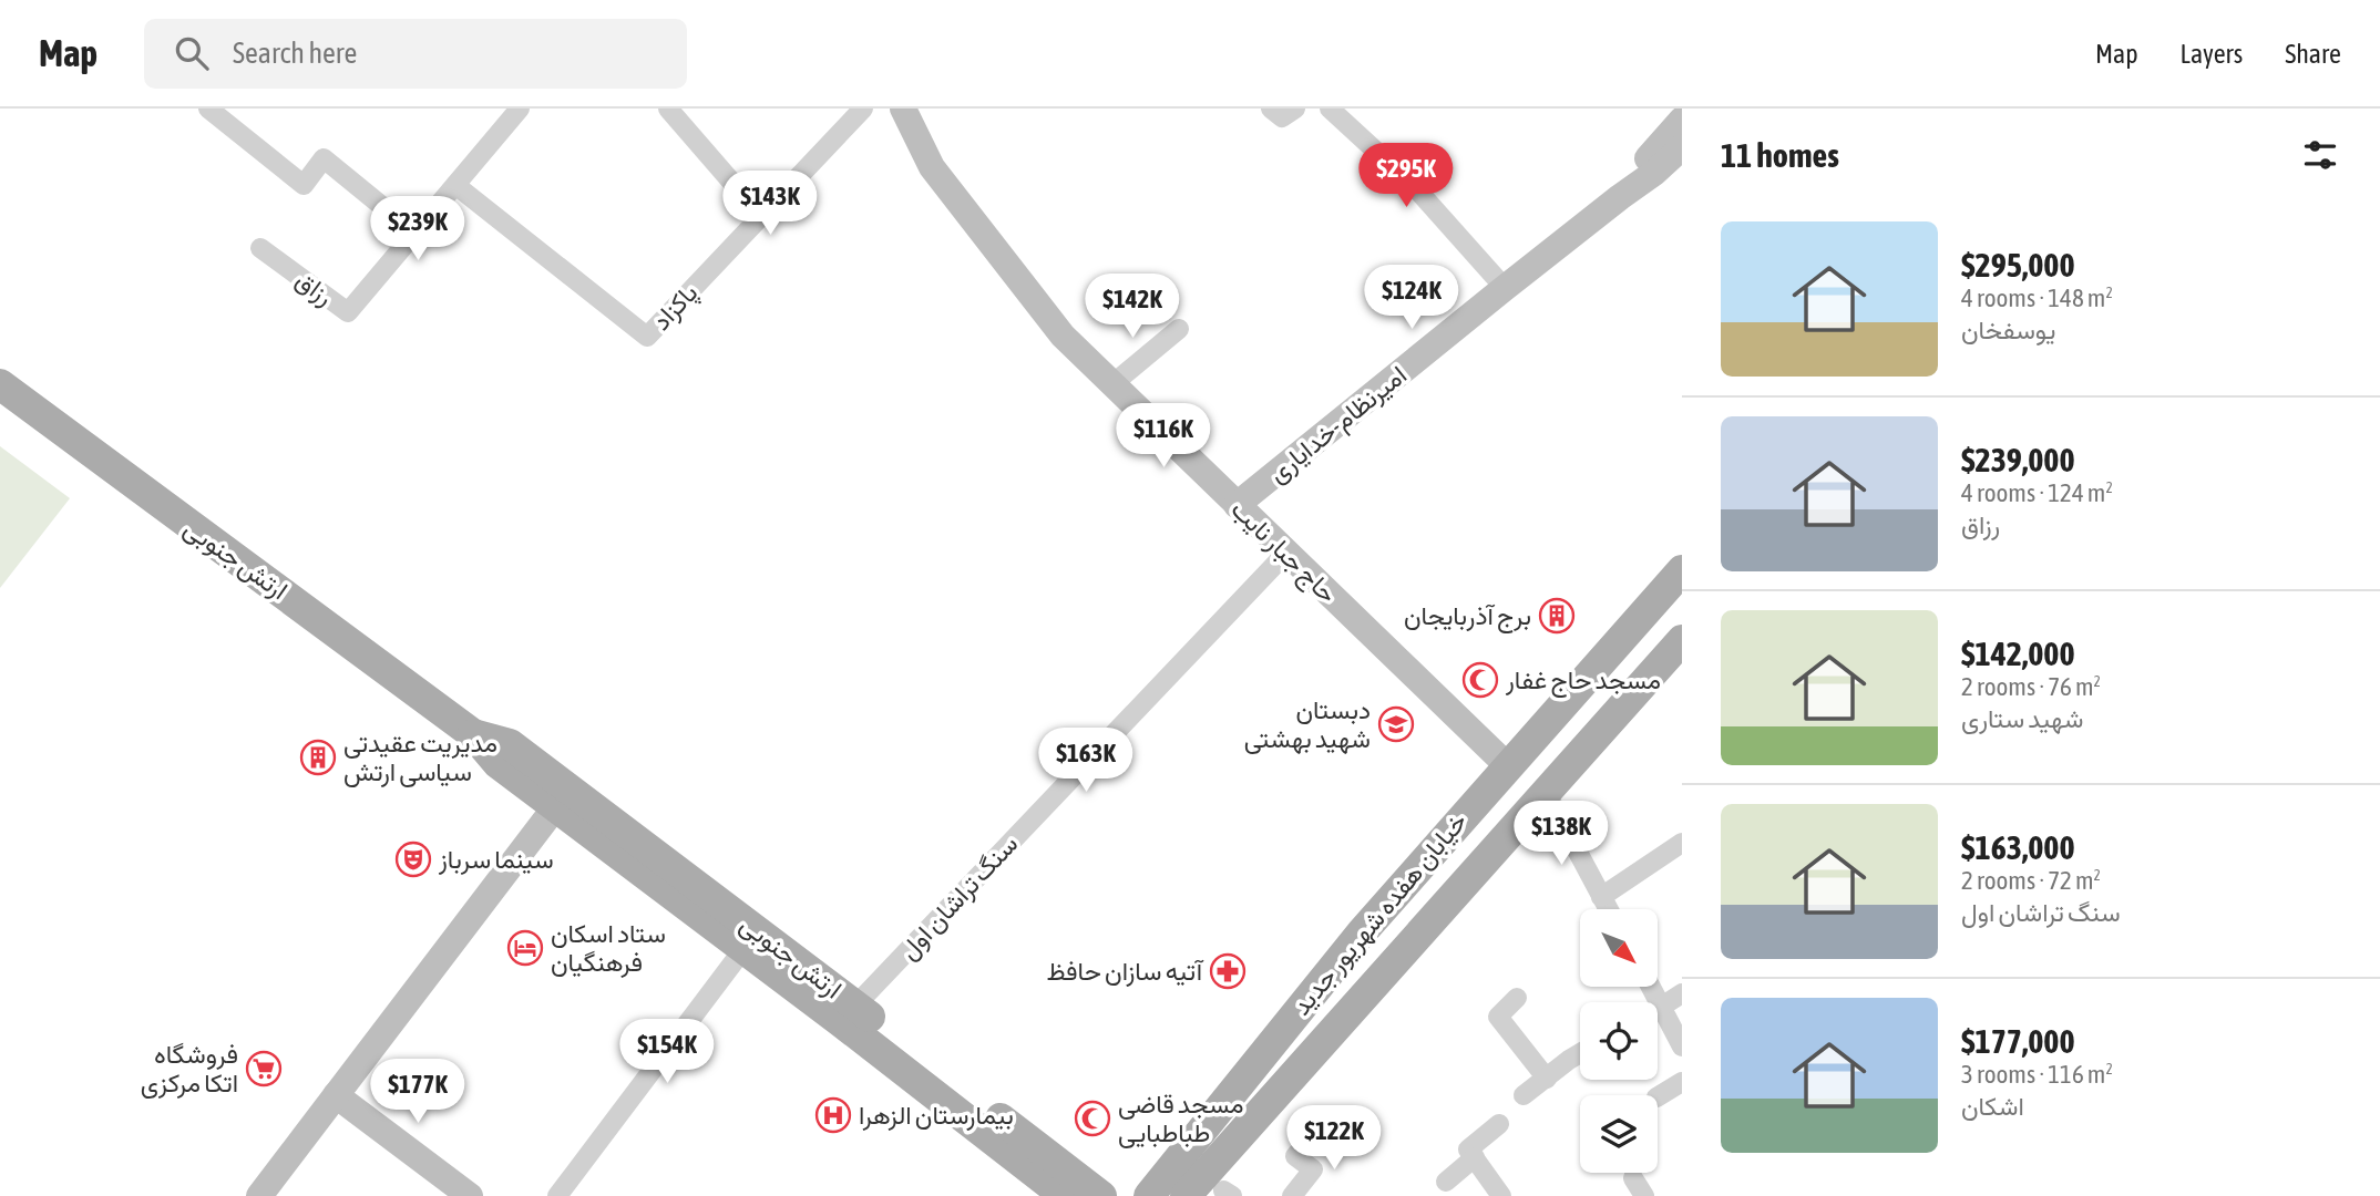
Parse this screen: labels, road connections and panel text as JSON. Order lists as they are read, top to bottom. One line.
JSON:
{"streets":{"main road":["ارتش جنوبی","خیابان هفده شهریور جدید"],"street":["رزاق","پاکزاد","امیرنظام-خدایاری","حاج جبار نایب","سنگ تراشان اول"]},"crossings":[["رزاق","پاکزاد"],["امیرنظام-خدایاری","حاج جبار نایب"],["حاج جبار نایب","سنگ تراشان اول"],["حاج جبار نایب","خیابان هفده شهریور جدید"],["ارتش جنوبی","سنگ تراشان اول"]],"places":{"building":["برج آذربایجان","مدیریت عقیدتی سیاسی ارتش"],"mosque":["مسجد حاج غفار","مسجد قاضی طباطبایی"],"school or university":["دبستان شهید بهشتی"],"theatre":["سینما سرباز"],"hotel":["ستاد اسکان فرهنگیان"],"pharmacy":["آتیه سازان حافظ"],"supermarket":["فروشگاه اتکا مرکزی"],"hospital":["بیمارستان الزهرا"]},"north":"bottom right","page":{"header":"Map","search":"Search here","nav":["Map","Layers","Share"],"heading":"11 homes","price":["$295K","$143K","$239K","$124K","$142K","$116K","$163K","$138K","$154K","$177K","$122K"],"list":[{"name":"$295,000","note":"4 rooms · 148 m² · یوسفخان"},{"name":"$239,000","note":"4 rooms · 124 m² · رزاق"},{"name":"$142,000","note":"2 rooms · 76 m² · شهید ستاری"},{"name":"$163,000","note":"2 rooms · 72 m² · سنگ تراشان اول"},{"name":"$177,000","note":"3 rooms · 116 m² · اشکان"}]}}
